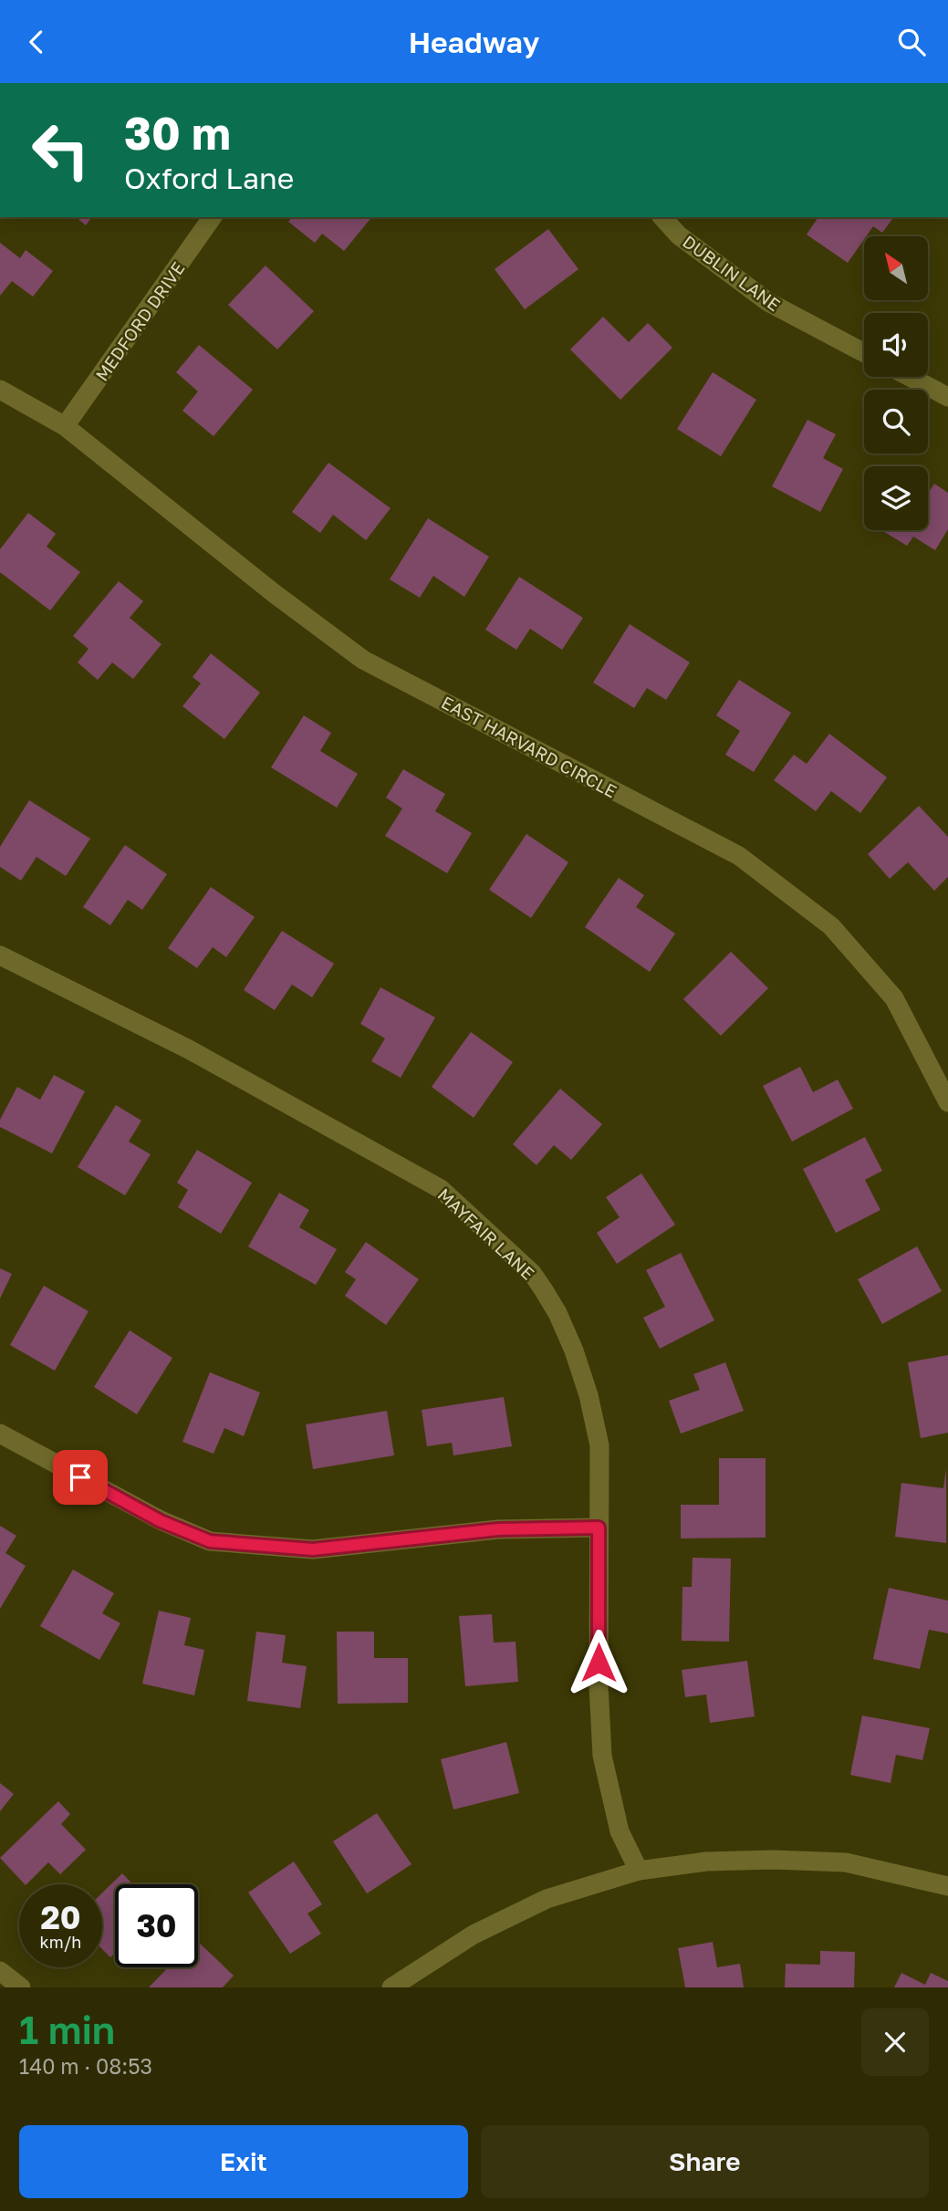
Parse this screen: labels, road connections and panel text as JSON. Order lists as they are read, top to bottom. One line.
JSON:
{"streets":{"street":["DUBLIN LANE","MEDFORD DRIVE","EAST HARVARD CIRCLE","MAYFAIR LANE"]},"crossings":[["MEDFORD DRIVE","EAST HARVARD CIRCLE"]],"north":"top left","page":{"header":"Headway","turn":["30 m","Oxford Lane"],"speed":"20 km/h","limit":"30","heading":["1 min","140 m · 08:53"],"buttons":["Exit","Share"]}}
